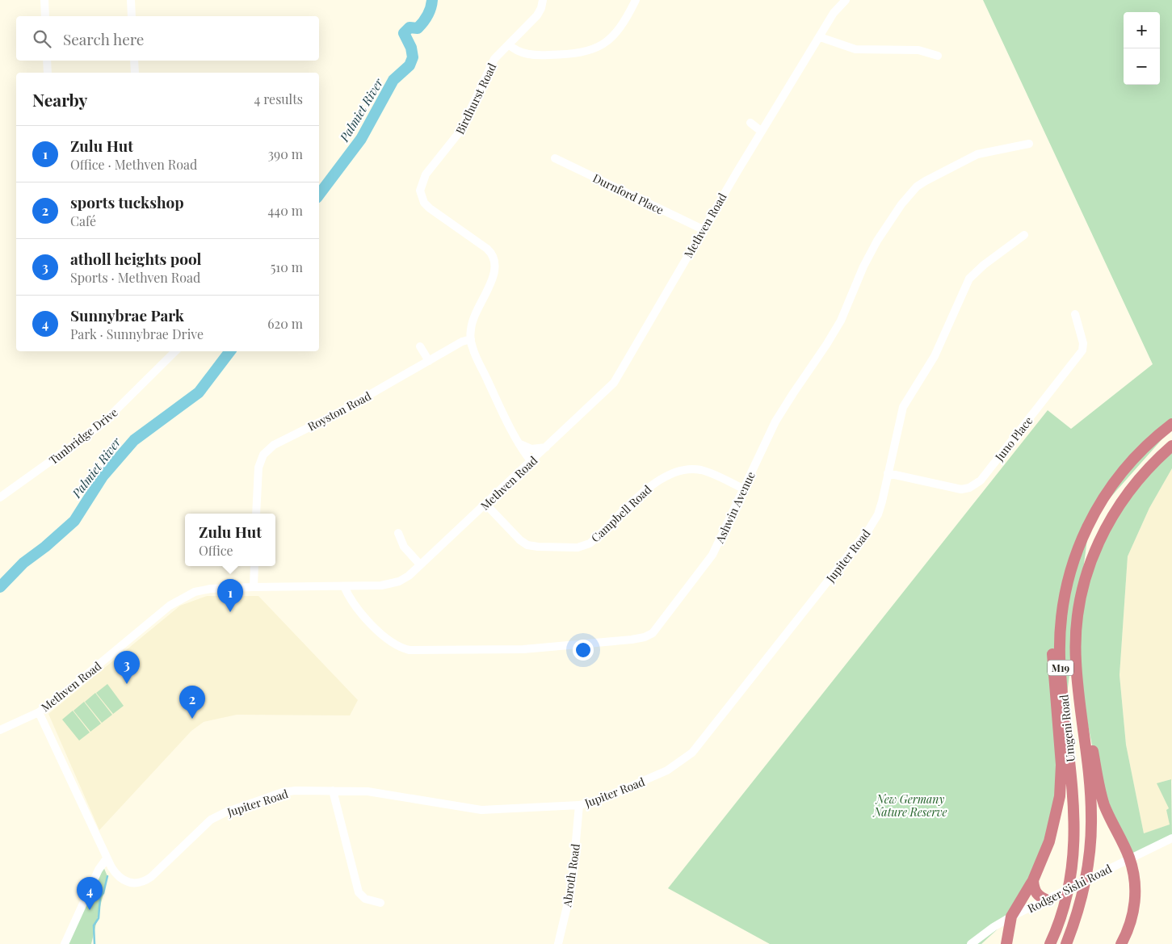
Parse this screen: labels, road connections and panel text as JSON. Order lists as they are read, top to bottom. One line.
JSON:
{"streets":{"highway":["M19","Umgeni Road"],"street":["Birdhurst Road","Durnford Place","Methven Road","Royston Road","Tunbridge Drive","Juno Place","Ashwin Avenue","Campbell Road","Jupiter Road","Abroth Road","Rodger Sishi Road"]},"crossings":[["Birdhurst Road","Royston Road"],["Durnford Place","Methven Road"],["Methven Road","Ashwin Avenue"],["Methven Road","Campbell Road"],["Methven Road","Jupiter Road"],["Juno Place","Jupiter Road"],["Ashwin Avenue","Campbell Road"],["Jupiter Road","Abroth Road"]],"water":["Palmiet River"],"parks":["New Germany Nature Reserve"],"page":{"map_buttons":["+","−"],"search":"Search here","heading":["Nearby","4 results"],"list":[{"mark":"1","name":"Zulu Hut","note":"Office · Methven Road","value":"390 m"},{"mark":"2","name":"sports tuckshop","note":"Café","value":"440 m"},{"mark":"3","name":"atholl heights pool","note":"Sports · Methven Road","value":"510 m"},{"mark":"4","name":"Sunnybrae Park","note":"Park · Sunnybrae Drive","value":"620 m"}],"popup":["Zulu Hut","Office"],"pins":["1","3","2","4"]}}
